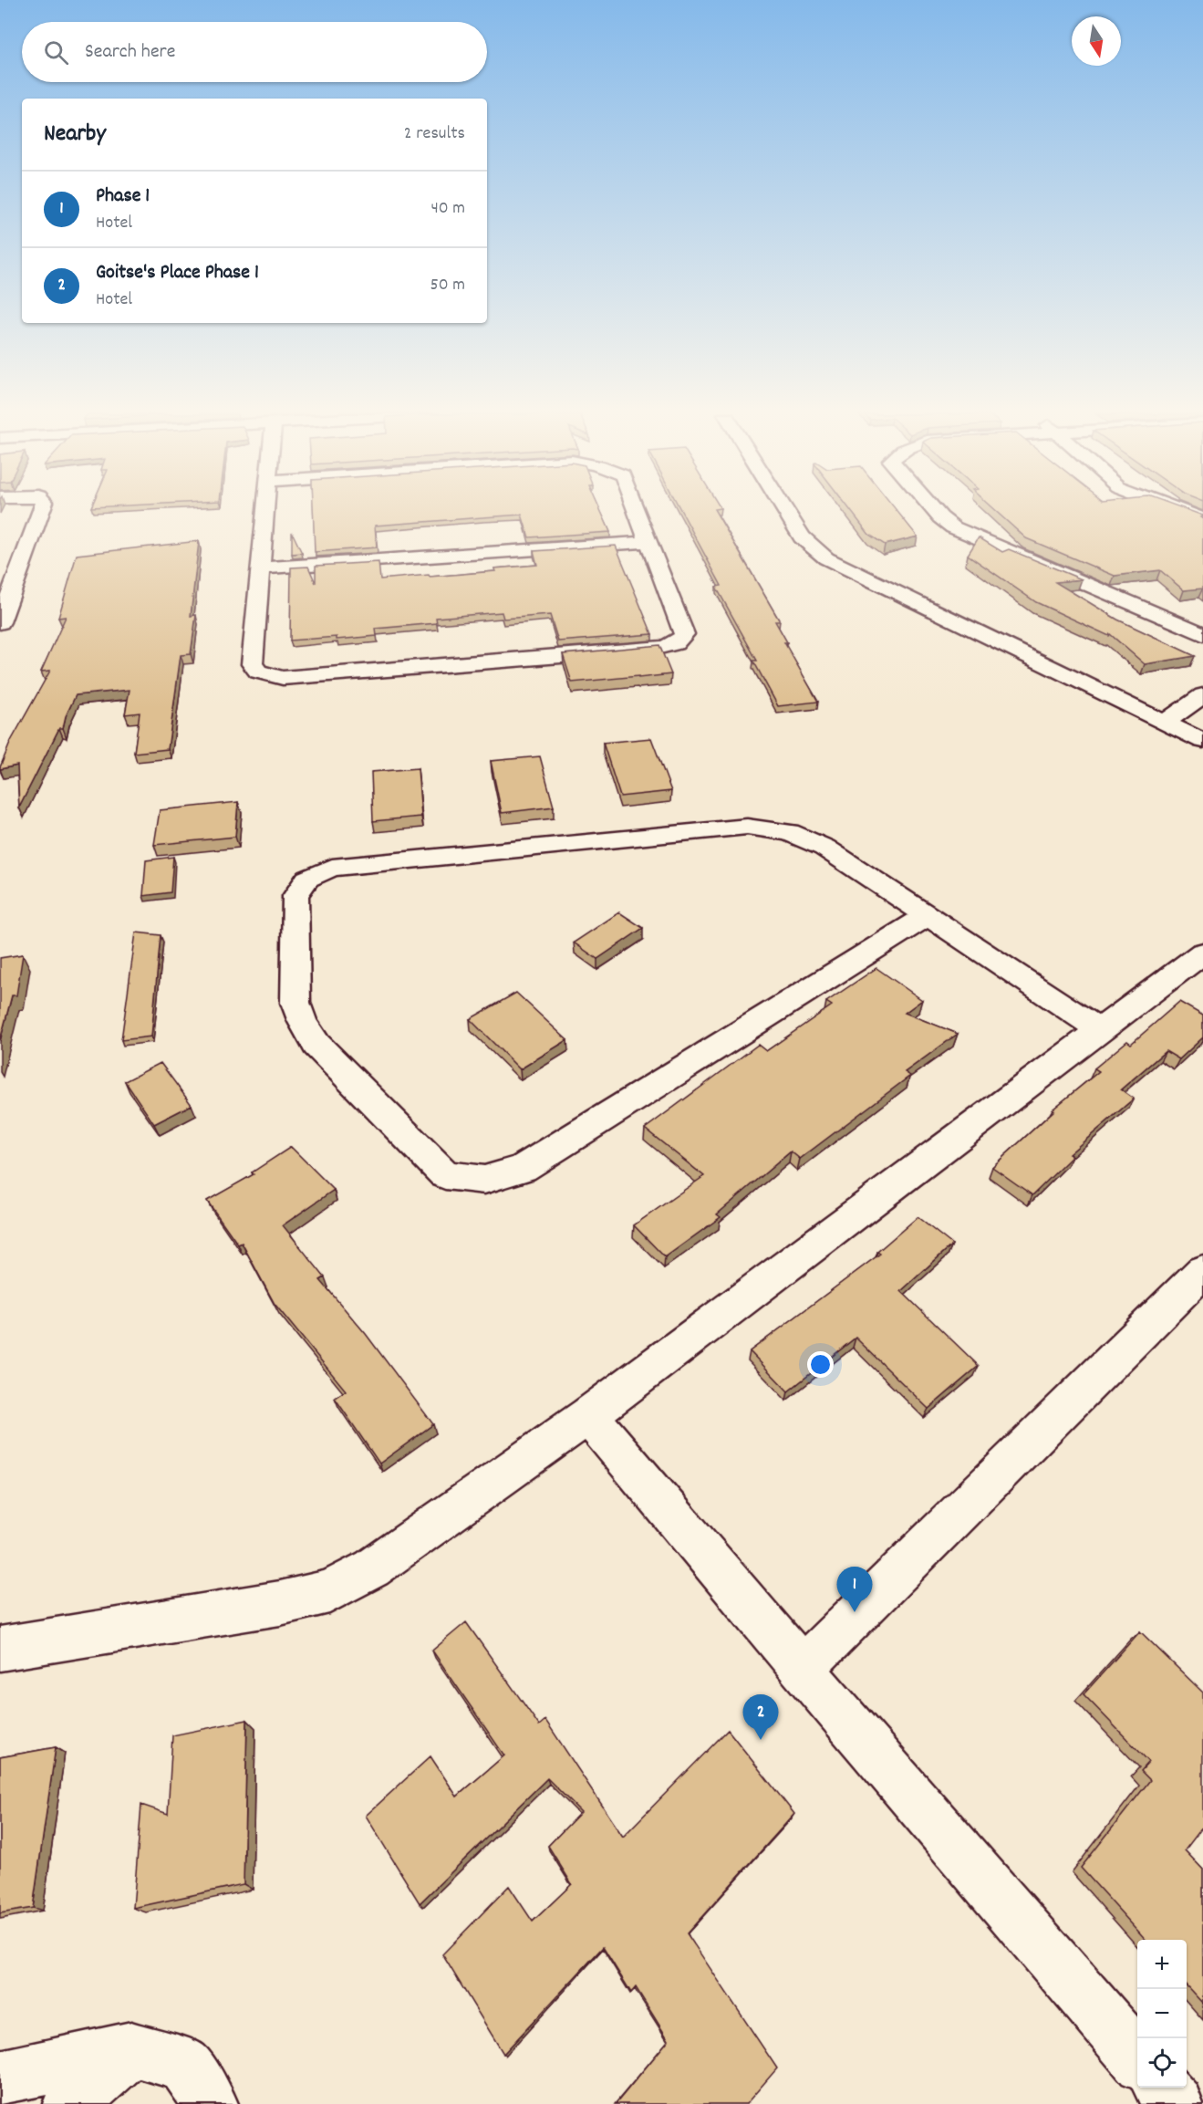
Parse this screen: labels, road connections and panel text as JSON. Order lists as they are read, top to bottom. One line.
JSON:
{"north":"bottom","page":{"search":"Search here","heading":["Nearby","2 results"],"list":[{"mark":"1","name":"Phase 1","note":"Hotel","value":"40 m"},{"mark":"2","name":"Goitse's Place Phase 1","note":"Hotel","value":"50 m"}],"pins":["1","2"],"map_buttons":["+","−"]}}
